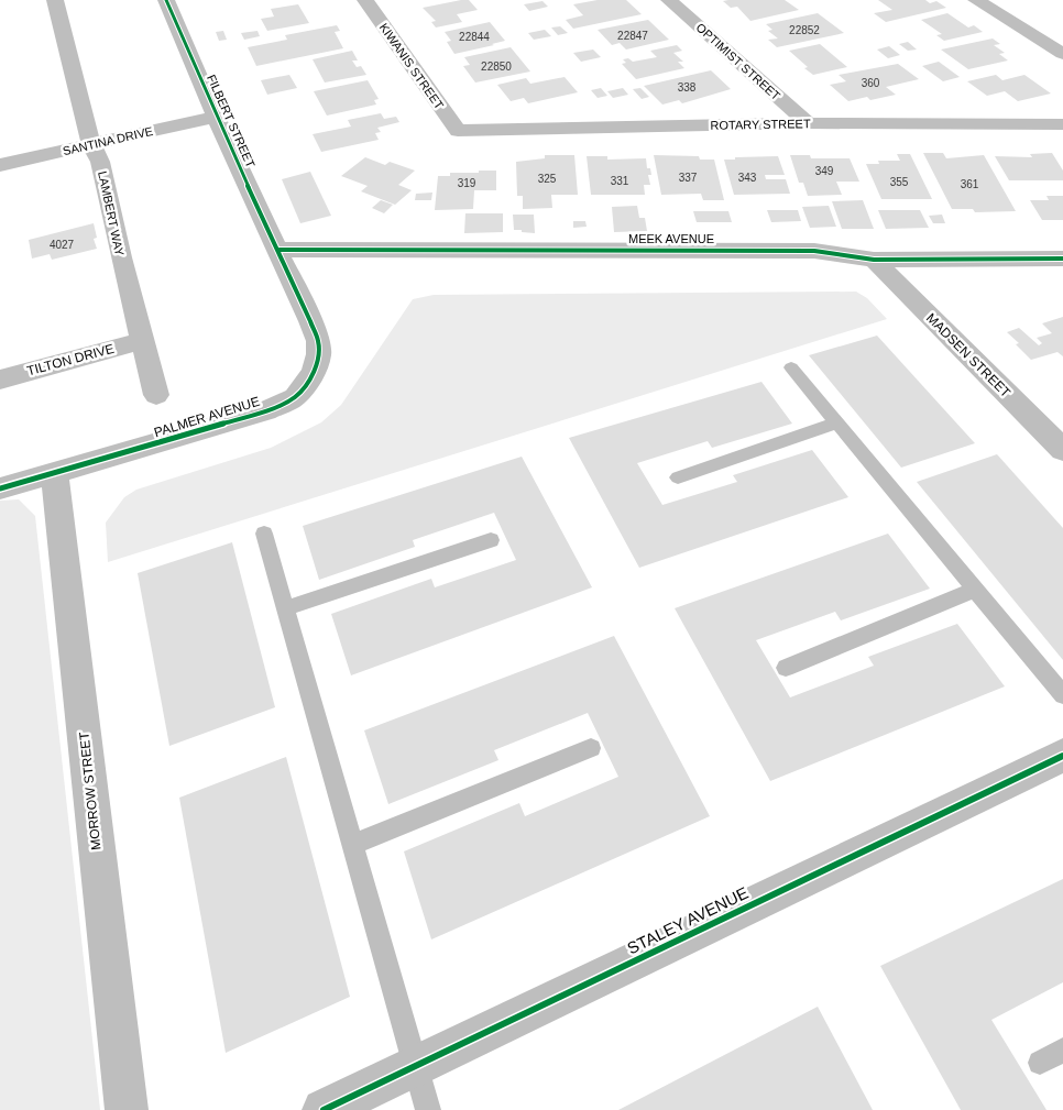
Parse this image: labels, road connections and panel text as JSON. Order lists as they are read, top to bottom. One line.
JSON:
{"streets":{"street":["OPTIMIST STREET","KIWANIS STREET","FILBERT STREET","ROTARY STREET","SANTINA DRIVE","LAMBERT WAY","MEEK AVENUE","MADSEN STREET","TILTON DRIVE","PALMER AVENUE","MORROW STREET","STALEY AVENUE"]},"crossings":[["OPTIMIST STREET","ROTARY STREET"],["KIWANIS STREET","ROTARY STREET"],["FILBERT STREET","SANTINA DRIVE"],["FILBERT STREET","MEEK AVENUE"],["FILBERT STREET","PALMER AVENUE"],["SANTINA DRIVE","LAMBERT WAY"],["LAMBERT WAY","TILTON DRIVE"],["MEEK AVENUE","MADSEN STREET"],["MEEK AVENUE","PALMER AVENUE"],["PALMER AVENUE","MORROW STREET"]],"house_numbers":["22852","22847","22844","22850","360","338","349","337","343","325","331","355","319","361","4027"]}
